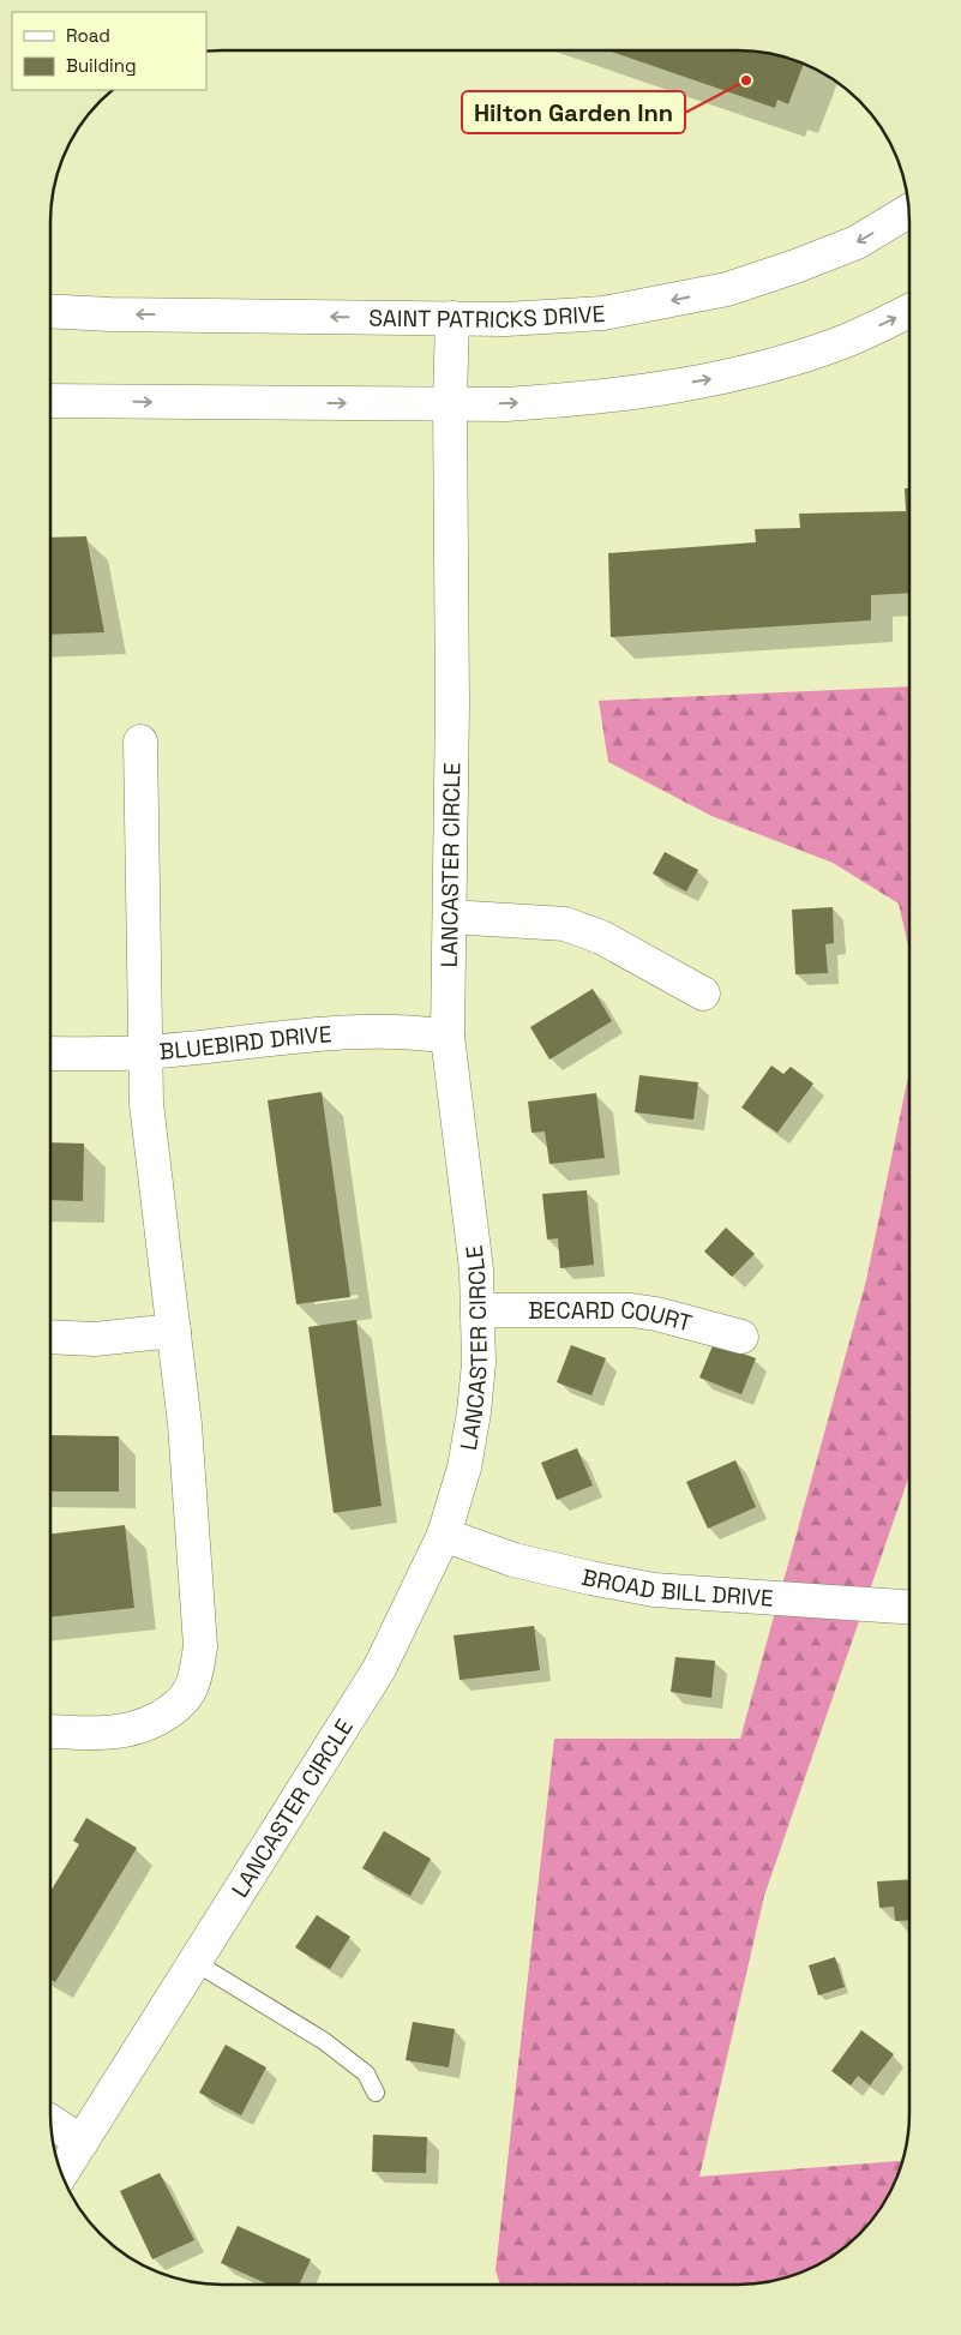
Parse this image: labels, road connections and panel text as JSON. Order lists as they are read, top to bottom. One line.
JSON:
{"streets":{"street":["SAINT PATRICKS DRIVE","LANCASTER CIRCLE","BLUEBIRD DRIVE","BECARD COURT","BROAD BILL DRIVE"]},"crossings":[["SAINT PATRICKS DRIVE","LANCASTER CIRCLE"],["LANCASTER CIRCLE","BLUEBIRD DRIVE"],["LANCASTER CIRCLE","BECARD COURT"],["LANCASTER CIRCLE","BROAD BILL DRIVE"]],"places":["Hilton Garden Inn"],"legend":["Road","Building"]}
